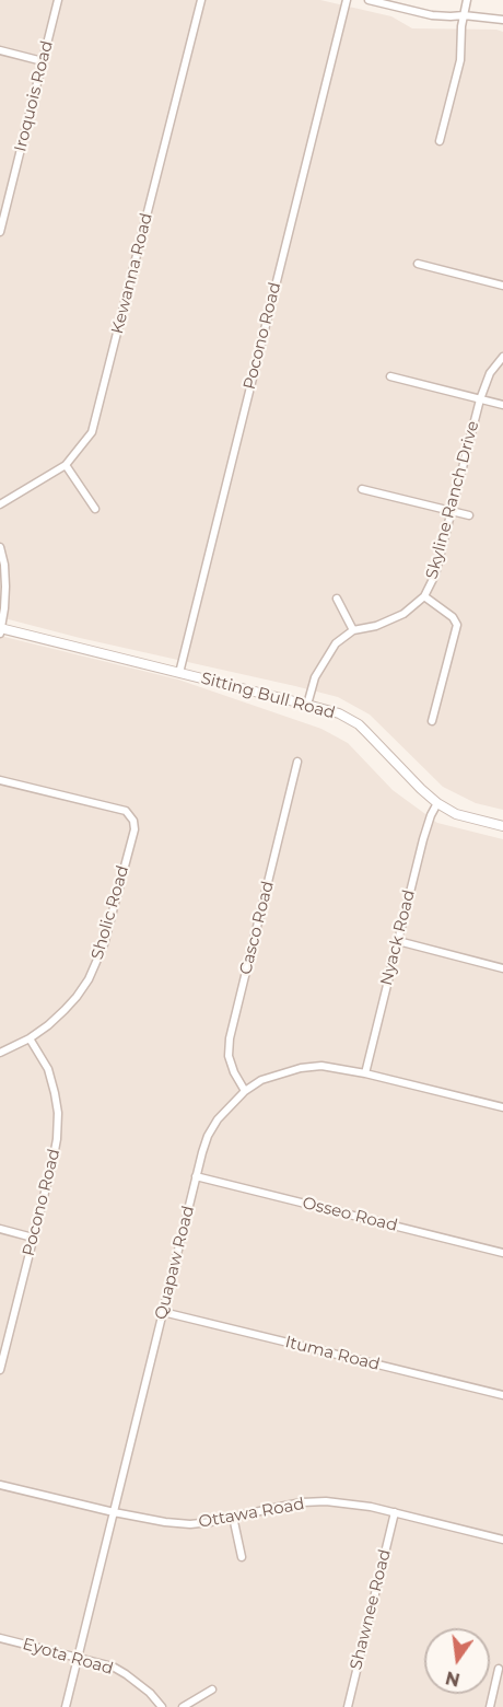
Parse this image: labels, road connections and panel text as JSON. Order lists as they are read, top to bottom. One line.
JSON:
{"streets":{"street":["Iroquois Road","Kewanna Road","Pocono Road","Skyline Ranch Drive","Sitting Bull Road","Sholic Road","Casco Road","Nyack Road","Osseo Road","Quapaw Road","Ituma Road","Ottawa Road","Shawnee Road","Eyota Road"]},"crossings":[["Pocono Road","Sitting Bull Road"],["Pocono Road","Sholic Road"],["Skyline Ranch Drive","Sitting Bull Road"],["Sitting Bull Road","Nyack Road"],["Casco Road","Quapaw Road"],["Nyack Road","Quapaw Road"],["Osseo Road","Quapaw Road"],["Quapaw Road","Ituma Road"],["Quapaw Road","Ottawa Road"],["Quapaw Road","Eyota Road"],["Ottawa Road","Shawnee Road"]],"north":"bottom"}
